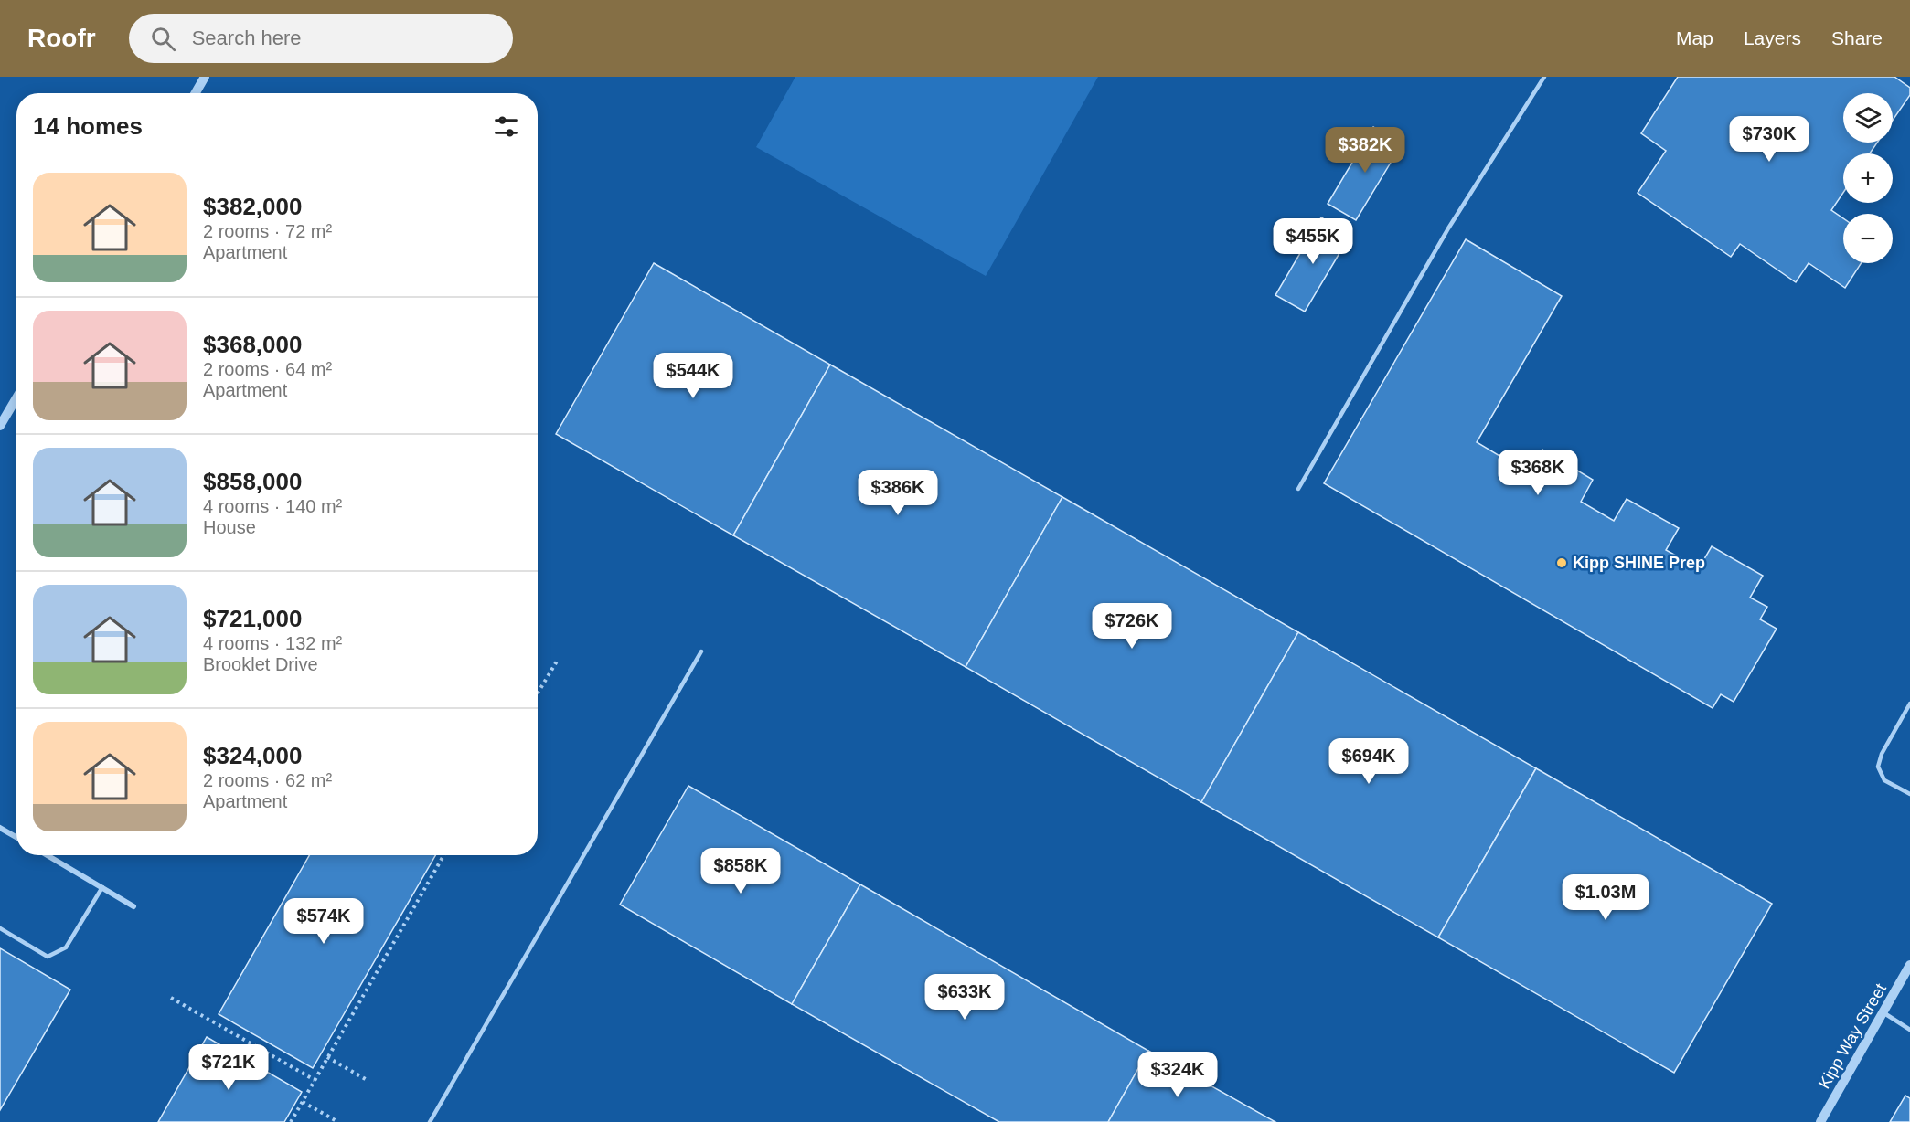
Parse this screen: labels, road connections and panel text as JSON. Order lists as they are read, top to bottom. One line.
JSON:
{"streets":{"street":["Kipp Way Street"]},"places":["Kipp SHINE Prep"],"page":{"header":"Roofr","search":"Search here","nav":["Map","Layers","Share"],"map_buttons":["+","−"],"heading":"14 homes","price":["$730K","$382K","$455K","$544K","$368K","$386K","$726K","$694K","$858K","$1.03M","$574K","$633K","$721K","$324K"],"list":[{"name":"$382,000","note":"2 rooms · 72 m² · Apartment"},{"name":"$368,000","note":"2 rooms · 64 m² · Apartment"},{"name":"$858,000","note":"4 rooms · 140 m² · House"},{"name":"$721,000","note":"4 rooms · 132 m² · Brooklet Drive"},{"name":"$324,000","note":"2 rooms · 62 m² · Apartment"}]}}
